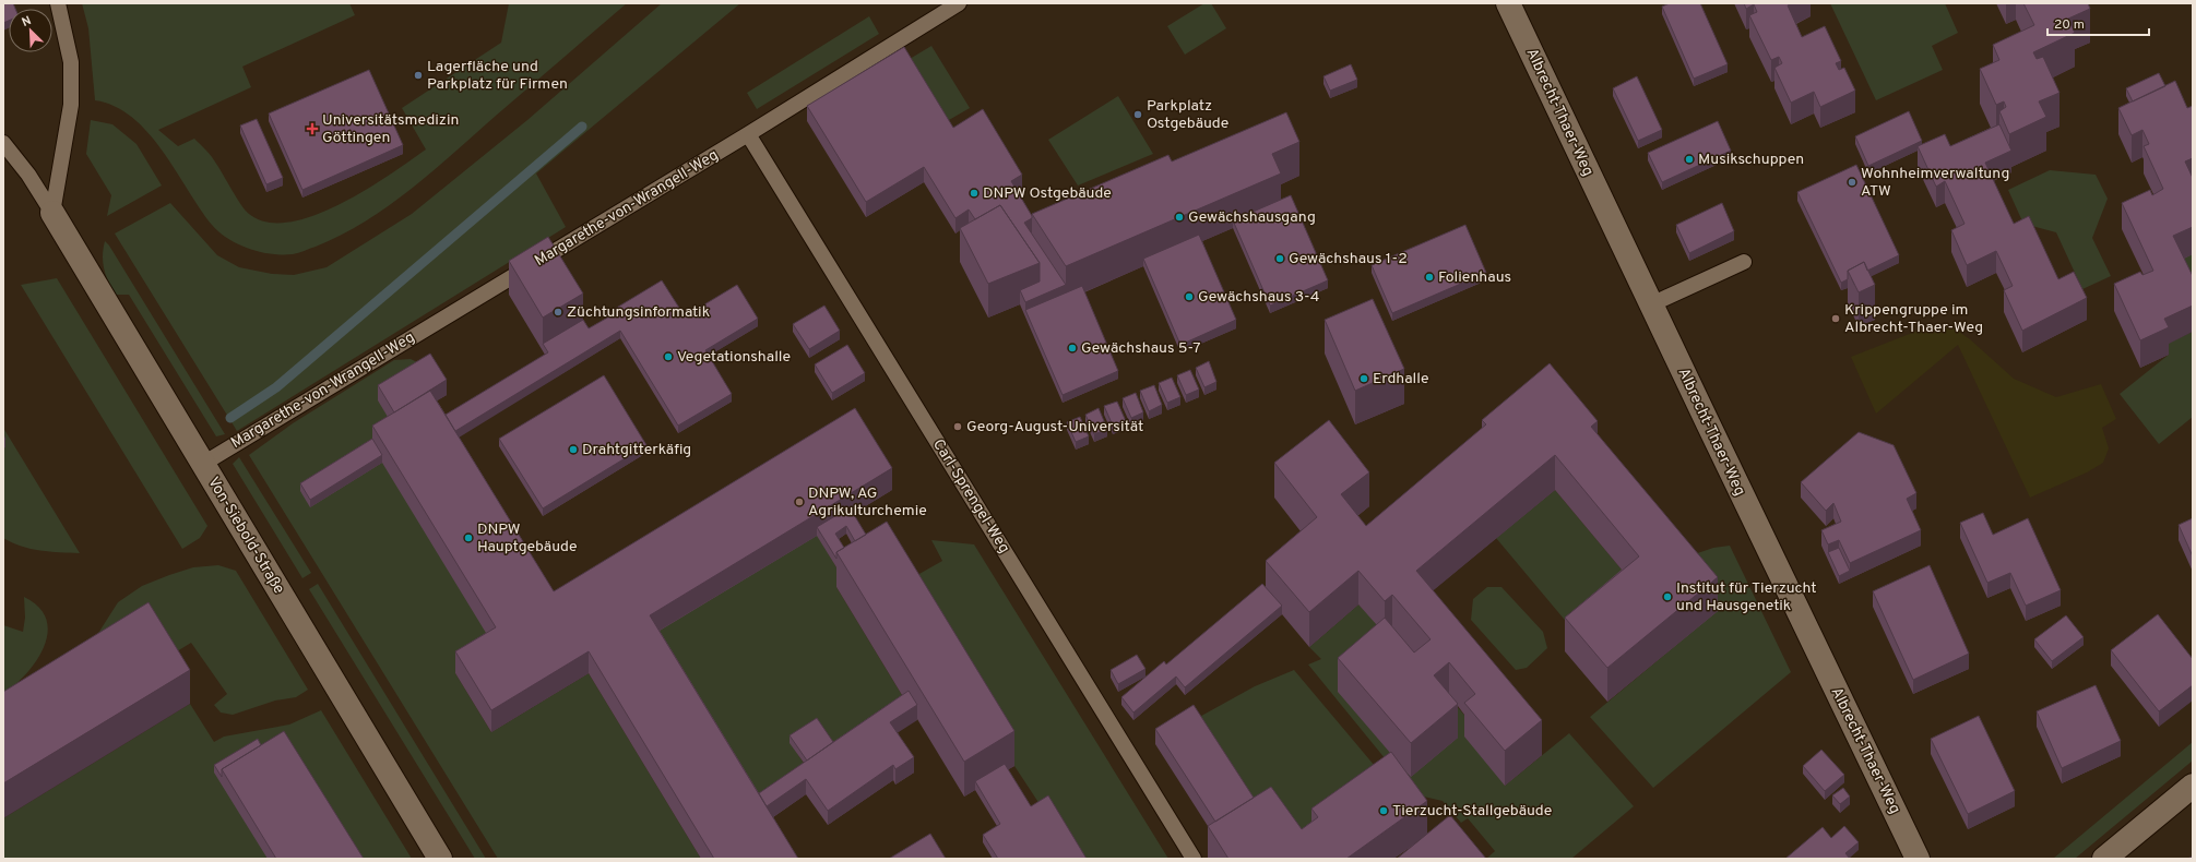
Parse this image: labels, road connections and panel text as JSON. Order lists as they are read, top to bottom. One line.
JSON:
{"streets":{"street":["Albrecht-Thaer-Weg","Von-Siebold-Straße"],"lane":["Margarethe-von-Wrangell-Weg","Carl-Sprengel-Weg"]},"crossings":[["Margarethe-von-Wrangell-Weg","Carl-Sprengel-Weg"],["Margarethe-von-Wrangell-Weg","Von-Siebold-Straße"]],"places":{"other":["Lagerfläche und Parkplatz für Firmen","Parkplatz Ostgebäude","Musikschuppen","Wohnheimverwaltung ATW","DNPW Ostgebäude","Gewächshausgang","Gewächshaus 1-2","Folienhaus","Gewächshaus 3-4","Züchtungsinformatik","Krippengruppe im Albrecht-Thaer-Weg","Gewächshaus 5-7","Vegetationshalle","Erdhalle","Georg-August-Universität","Drahtgitterkäfig","DNPW, AG Agrikulturchemie","DNPW Hauptgebäude","Institut für Tierzucht und Hausgenetik","Tierzucht-Stallgebäude"],"health":["Universitätsmedizin Göttingen"]},"scale_bar":"20 m","north":"top left"}
